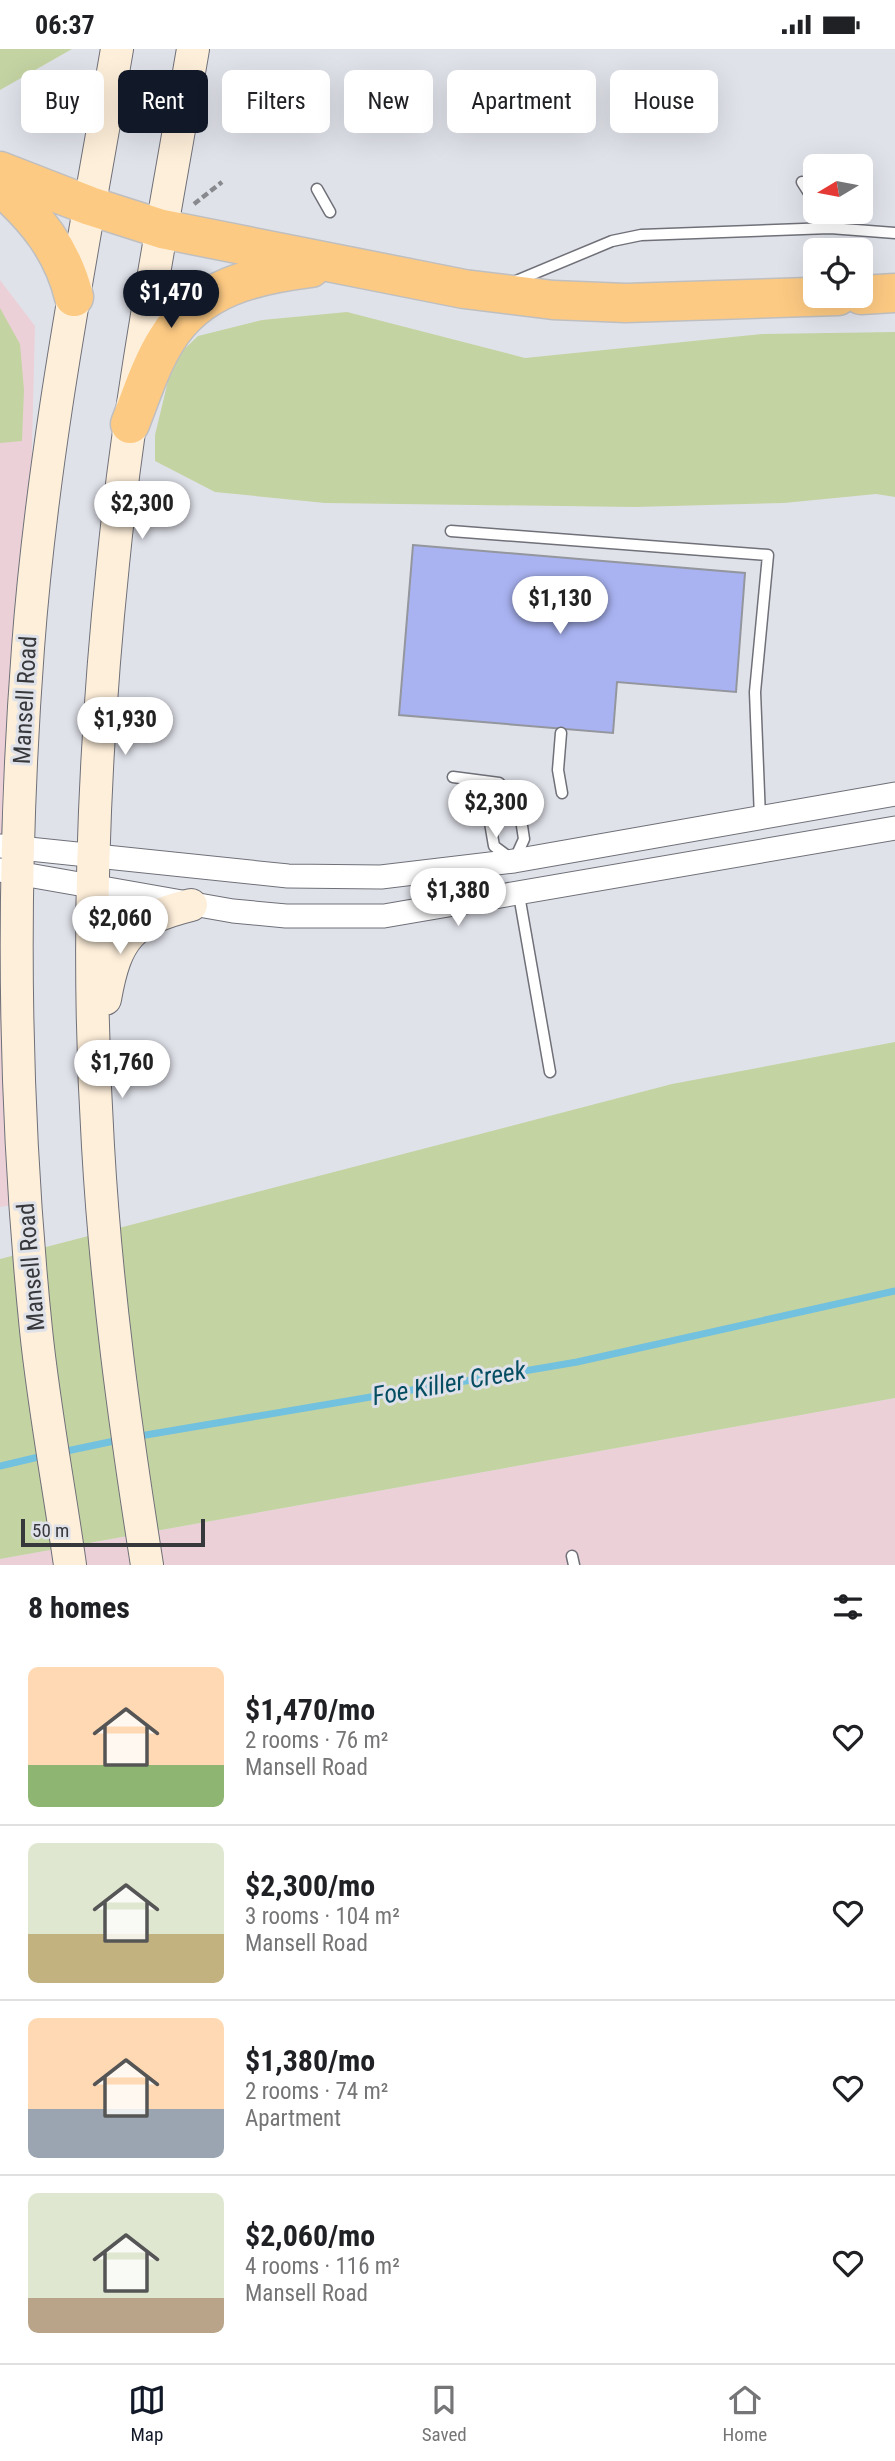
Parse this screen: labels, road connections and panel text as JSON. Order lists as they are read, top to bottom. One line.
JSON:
{"streets":{"main road":["Mansell Road"]},"water":["Foe Killer Creek"],"scale_bar":"50 m","north":"left","page":{"status":"06:37","chip":["Buy","Rent","Filters","New","Apartment","House"],"price":["$1,470","$2,300","$1,130","$1,930","$2,300","$1,380","$2,060","$1,760"],"scale":"50 m","heading":"8 homes","list":[{"name":"$1,470/mo","note":"2 rooms · 76 m² · Mansell Road"},{"name":"$2,300/mo","note":"3 rooms · 104 m² · Mansell Road"},{"name":"$1,380/mo","note":"2 rooms · 74 m² · Apartment"},{"name":"$2,060/mo","note":"4 rooms · 116 m² · Mansell Road"}],"tabs":["Map","Saved","Home"]}}
